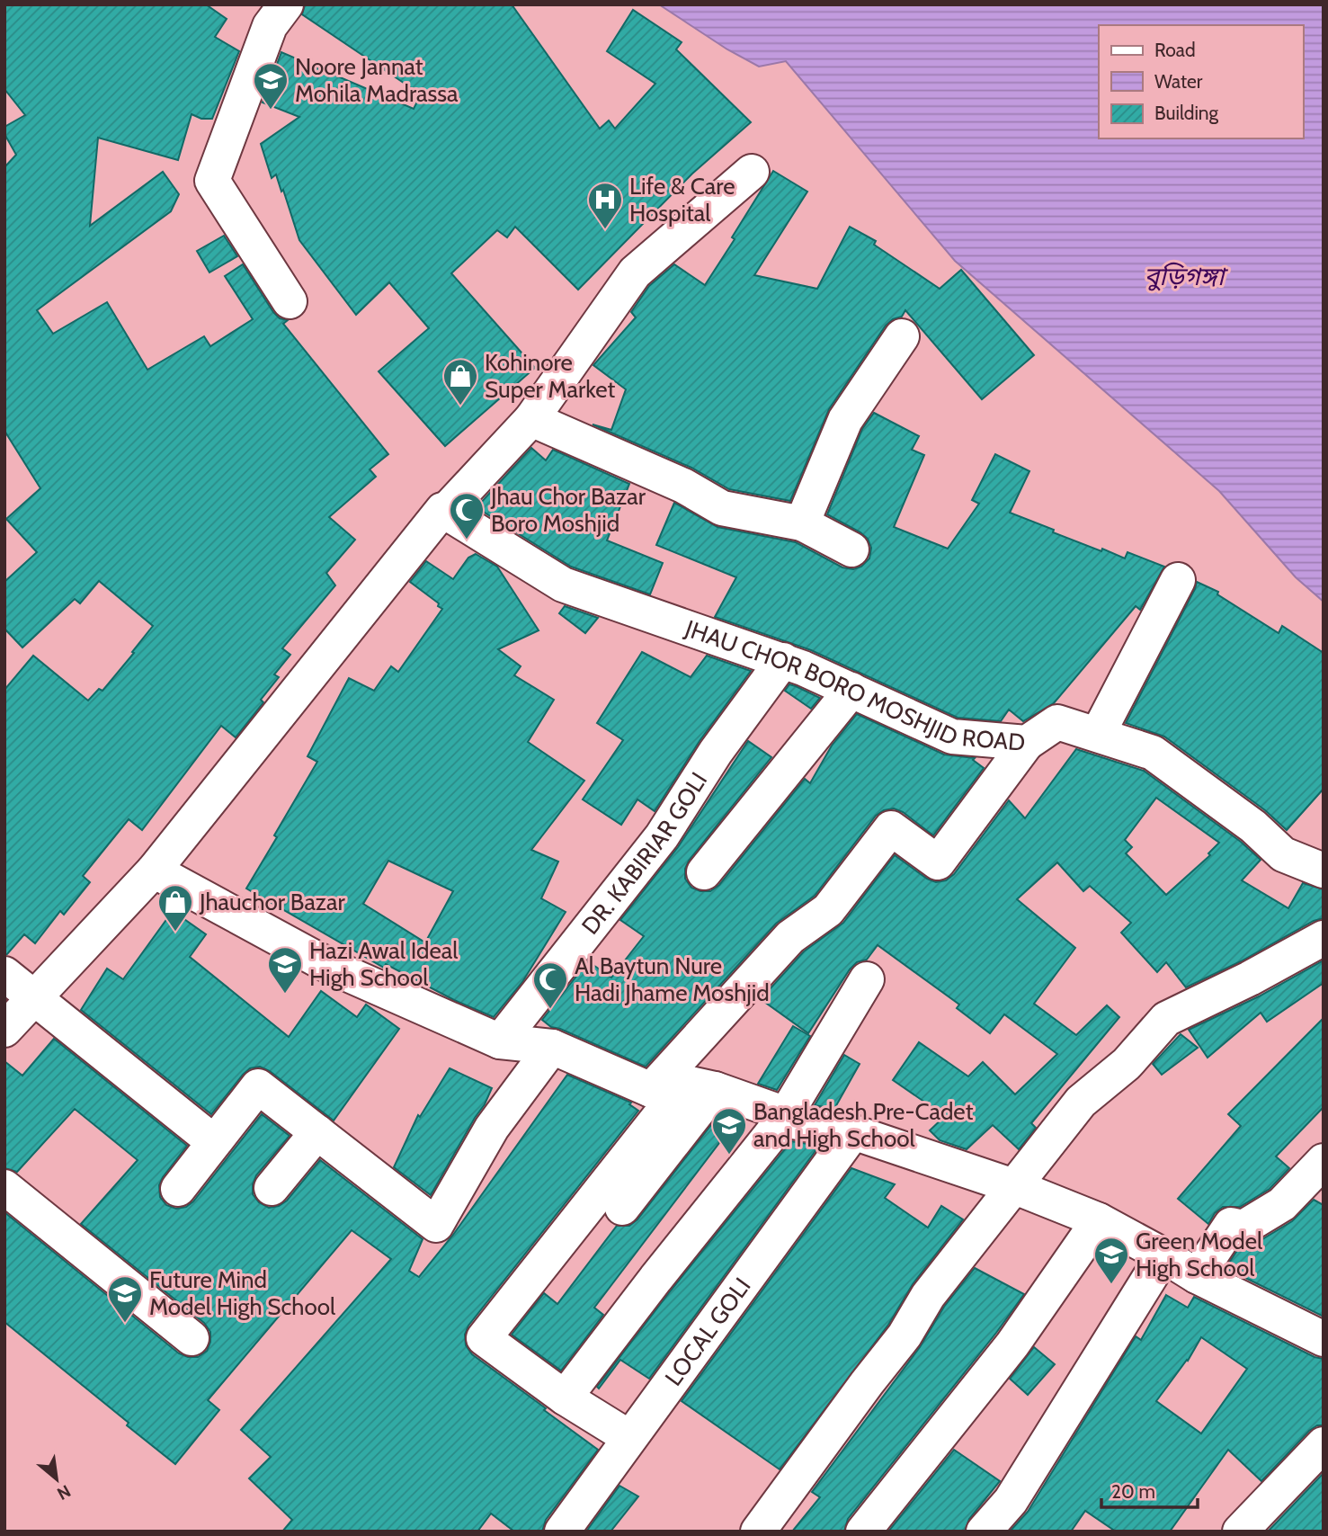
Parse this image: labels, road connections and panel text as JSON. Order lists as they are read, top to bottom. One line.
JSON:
{"streets":{"street":["JHAU CHOR BORO MOSHJID ROAD","DR. KABIRIAR GOLI","LOCAL GOLI"]},"crossings":[["JHAU CHOR BORO MOSHJID ROAD","DR. KABIRIAR GOLI"]],"water":["বুড়িগঙ্গা"],"places":{"school or university":["Noore Jannat Mohila Madrassa","Hazi Awal Ideal High School","Bangladesh Pre-Cadet and High School","Green Model High School","Future Mind Model High School"],"hospital":["Life & Care Hospital"],"shop":["Kohinore Super Market","Jhauchor Bazar"],"mosque":["Jhau Chor Bazar Boro Moshjid","Al Baytun Nure Hadi Jhame Moshjid"]},"legend":["Road","Water","Building"],"scale_bar":"20 m","north":"bottom right"}
